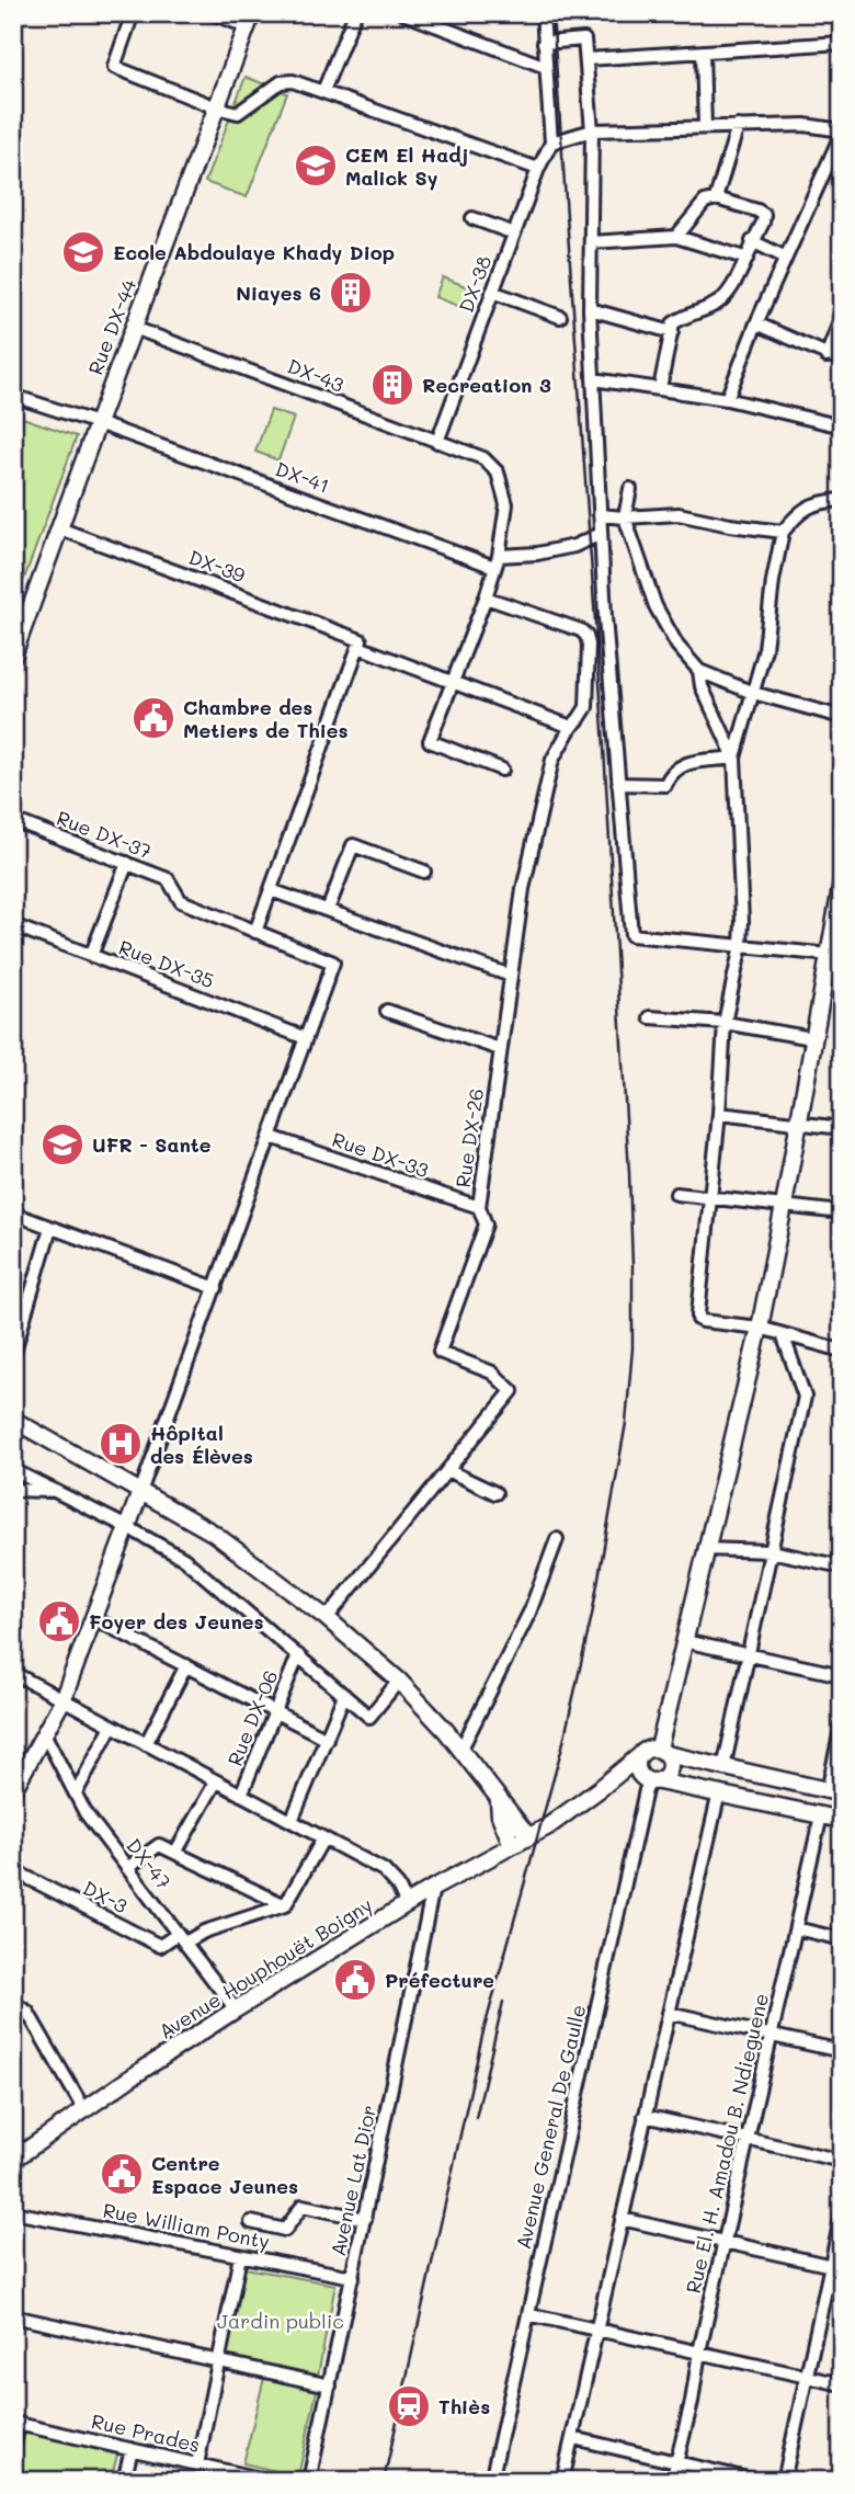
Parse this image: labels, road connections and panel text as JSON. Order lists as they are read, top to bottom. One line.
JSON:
{"streets":{"main road":["Rue DX-44","Avenue Houphouët Boigny"],"street":["DX-38","DX-43","DX-41","DX-39","Rue DX-37","Rue DX-35","Rue DX-26","Rue DX-33","Rue DX-06","DX-47","DX-3","Avenue General De Gaulle","Rue El. H. Amadou B. Ndieguene","Avenue Lat Dior","Rue William Ponty","Rue Prades"]},"crossings":[["DX-38","DX-43"],["Rue DX-44","DX-43"],["Rue DX-44","DX-41"],["Rue DX-44","DX-39"],["DX-43","DX-41"],["DX-39","Rue DX-26"],["Rue DX-37","Rue DX-35"],["Rue DX-26","Rue DX-33"],["DX-47","DX-3"],["DX-47","Avenue Houphouët Boigny"],["Avenue Houphouët Boigny","Avenue General De Gaulle"],["Avenue Houphouët Boigny","Avenue Lat Dior"],["Avenue Lat Dior","Rue William Ponty"]],"parks":["Jardin public"],"places":{"school or university":["CEM El Hadj Malick Sy","Ecole Abdoulaye Khady Diop","UFR - Sante"],"building":["Niayes 6","Recreation 3"],"public building":["Chambre des Metiers de Thies","Foyer des Jeunes","Préfecture","Centre Espace Jeunes"],"hospital":["Hôpital des Élèves"],"station":["Thiès"]}}
